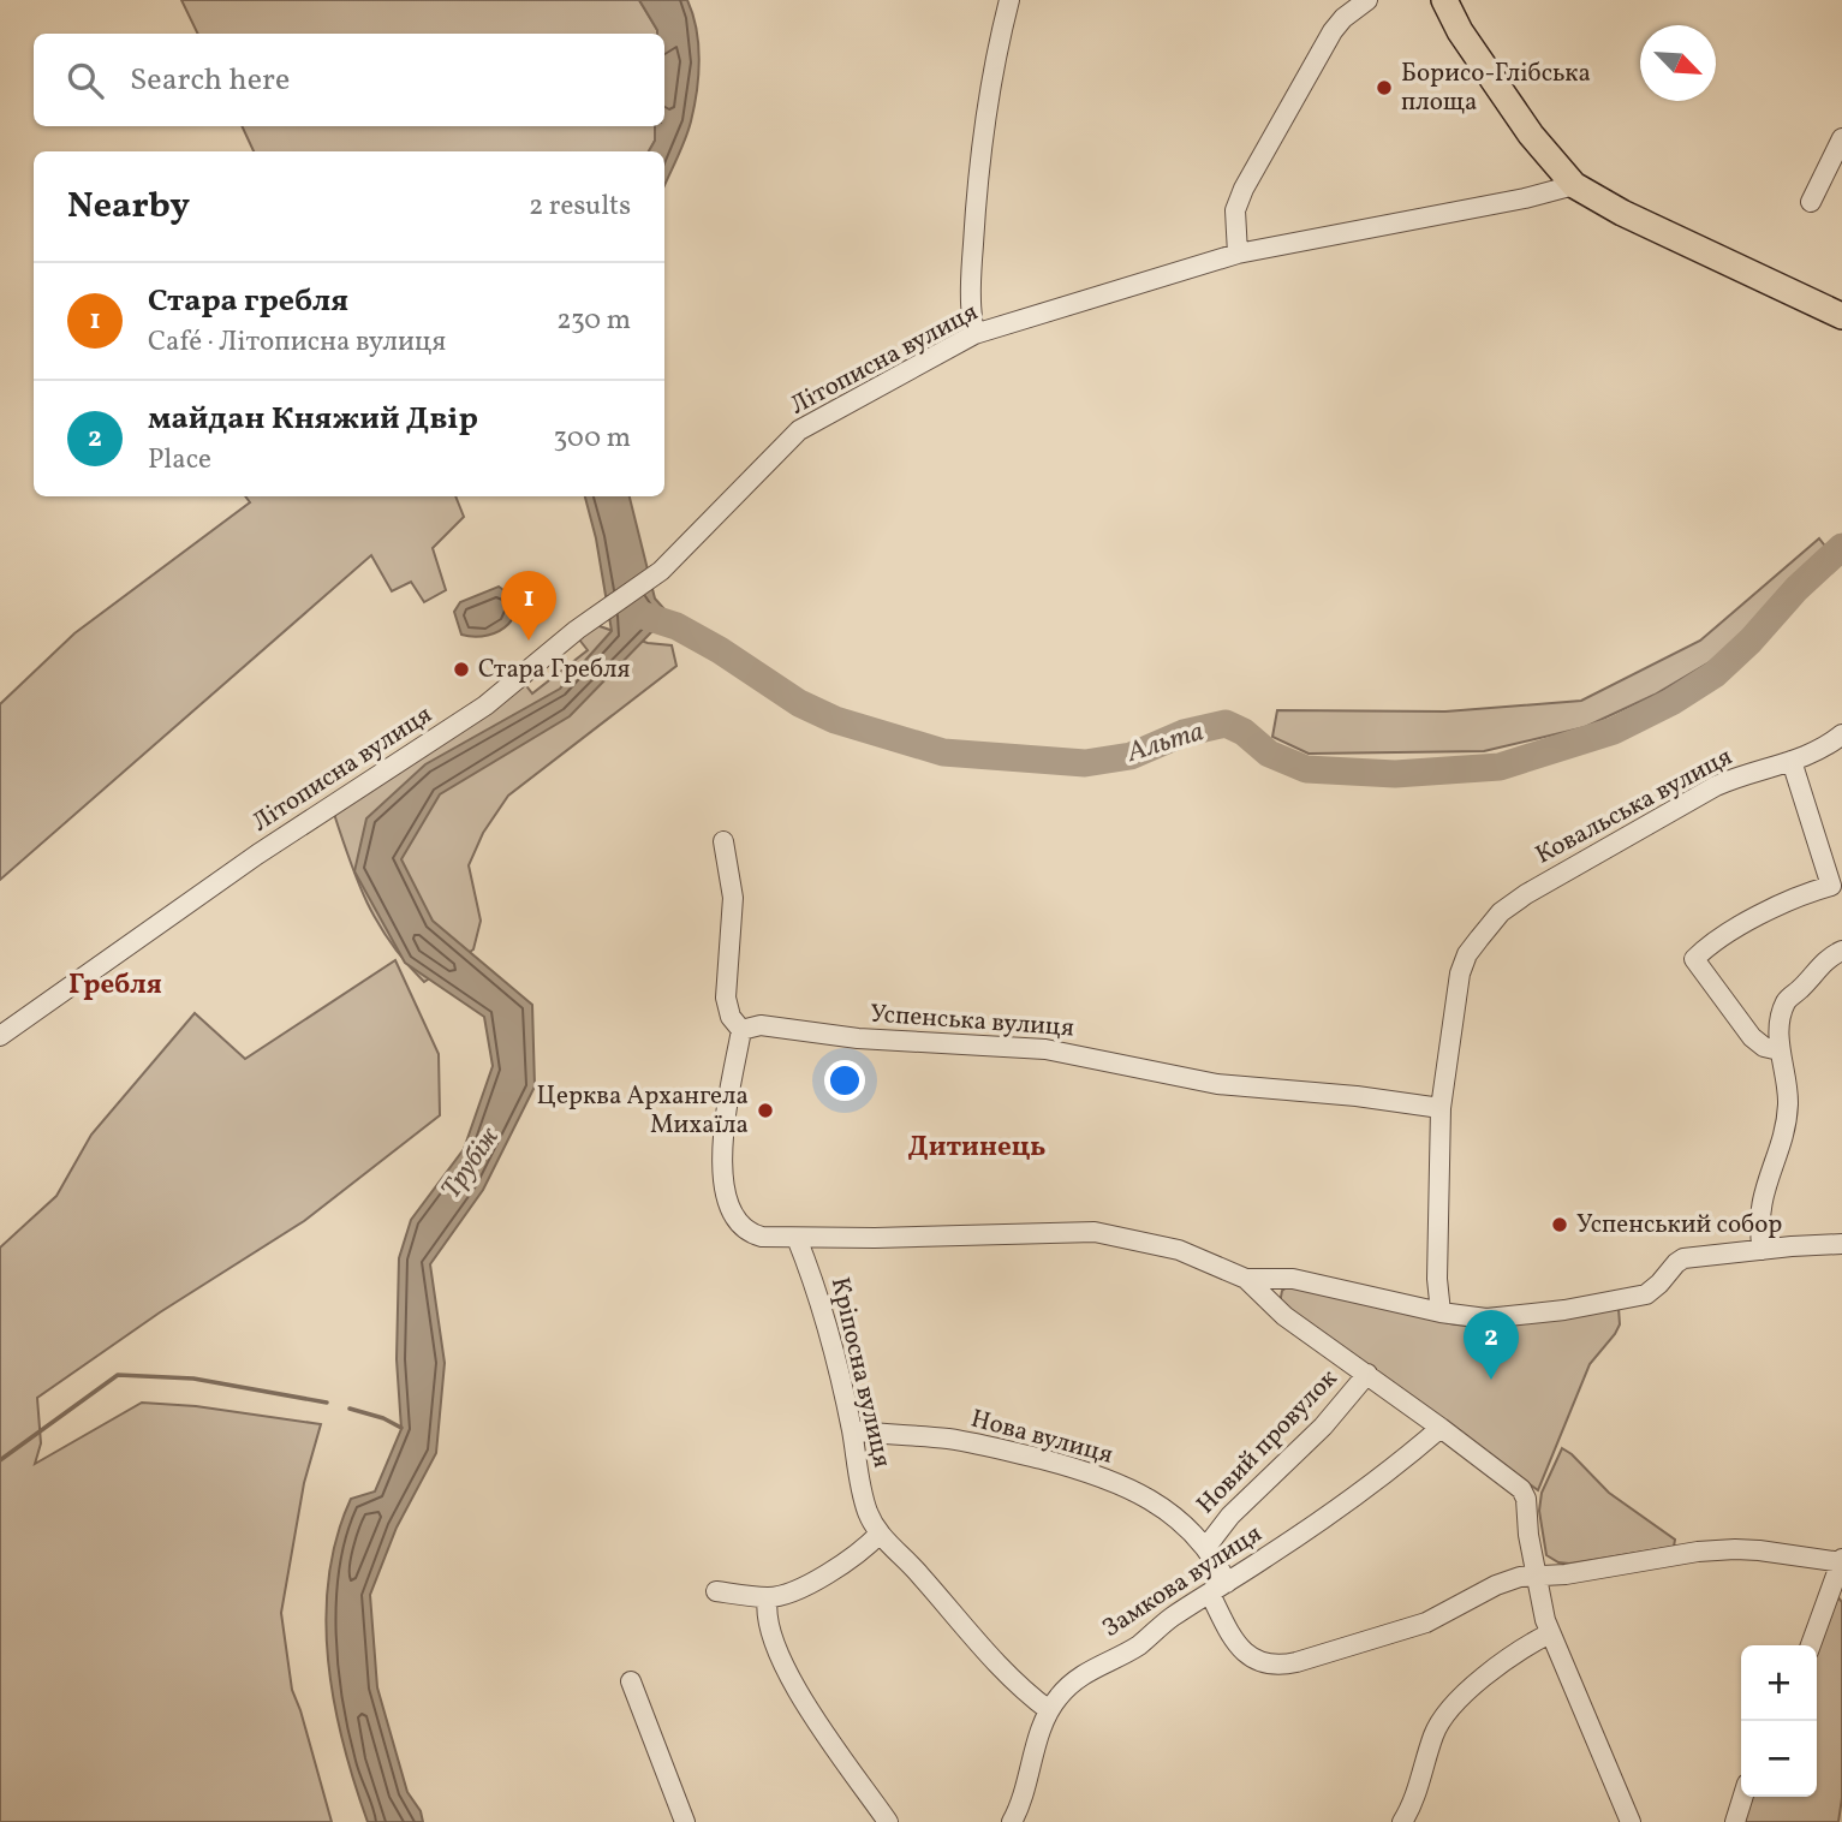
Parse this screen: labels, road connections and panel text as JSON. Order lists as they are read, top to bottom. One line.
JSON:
{"streets":{"street":["Літописна вулиця","Ковальська вулиця","Успенська вулиця","Кріпосна вулиця","Нова вулиця","Новий провулок","Замкова вулиця"]},"crossings":[["Ковальська вулиця","Успенська вулиця"],["Кріпосна вулиця","Нова вулиця"],["Кріпосна вулиця","Замкова вулиця"],["Нова вулиця","Новий провулок"],["Нова вулиця","Замкова вулиця"]],"districts":["Гребля","Дитинець"],"water":["Альта","Трубіж"],"places":["Борисо-Глібська площа","Стара Гребля","Церква Архангела Михаїла","Успенський собор"],"north":"bottom right","page":{"search":"Search here","heading":["Nearby","2 results"],"list":[{"mark":"1","name":"Стара гребля","note":"Café · Літописна вулиця","value":"230 m"},{"mark":"2","name":"майдан Княжий Двір","note":"Place","value":"300 m"}],"pins":["1","2"],"map_buttons":["+","−"]}}
